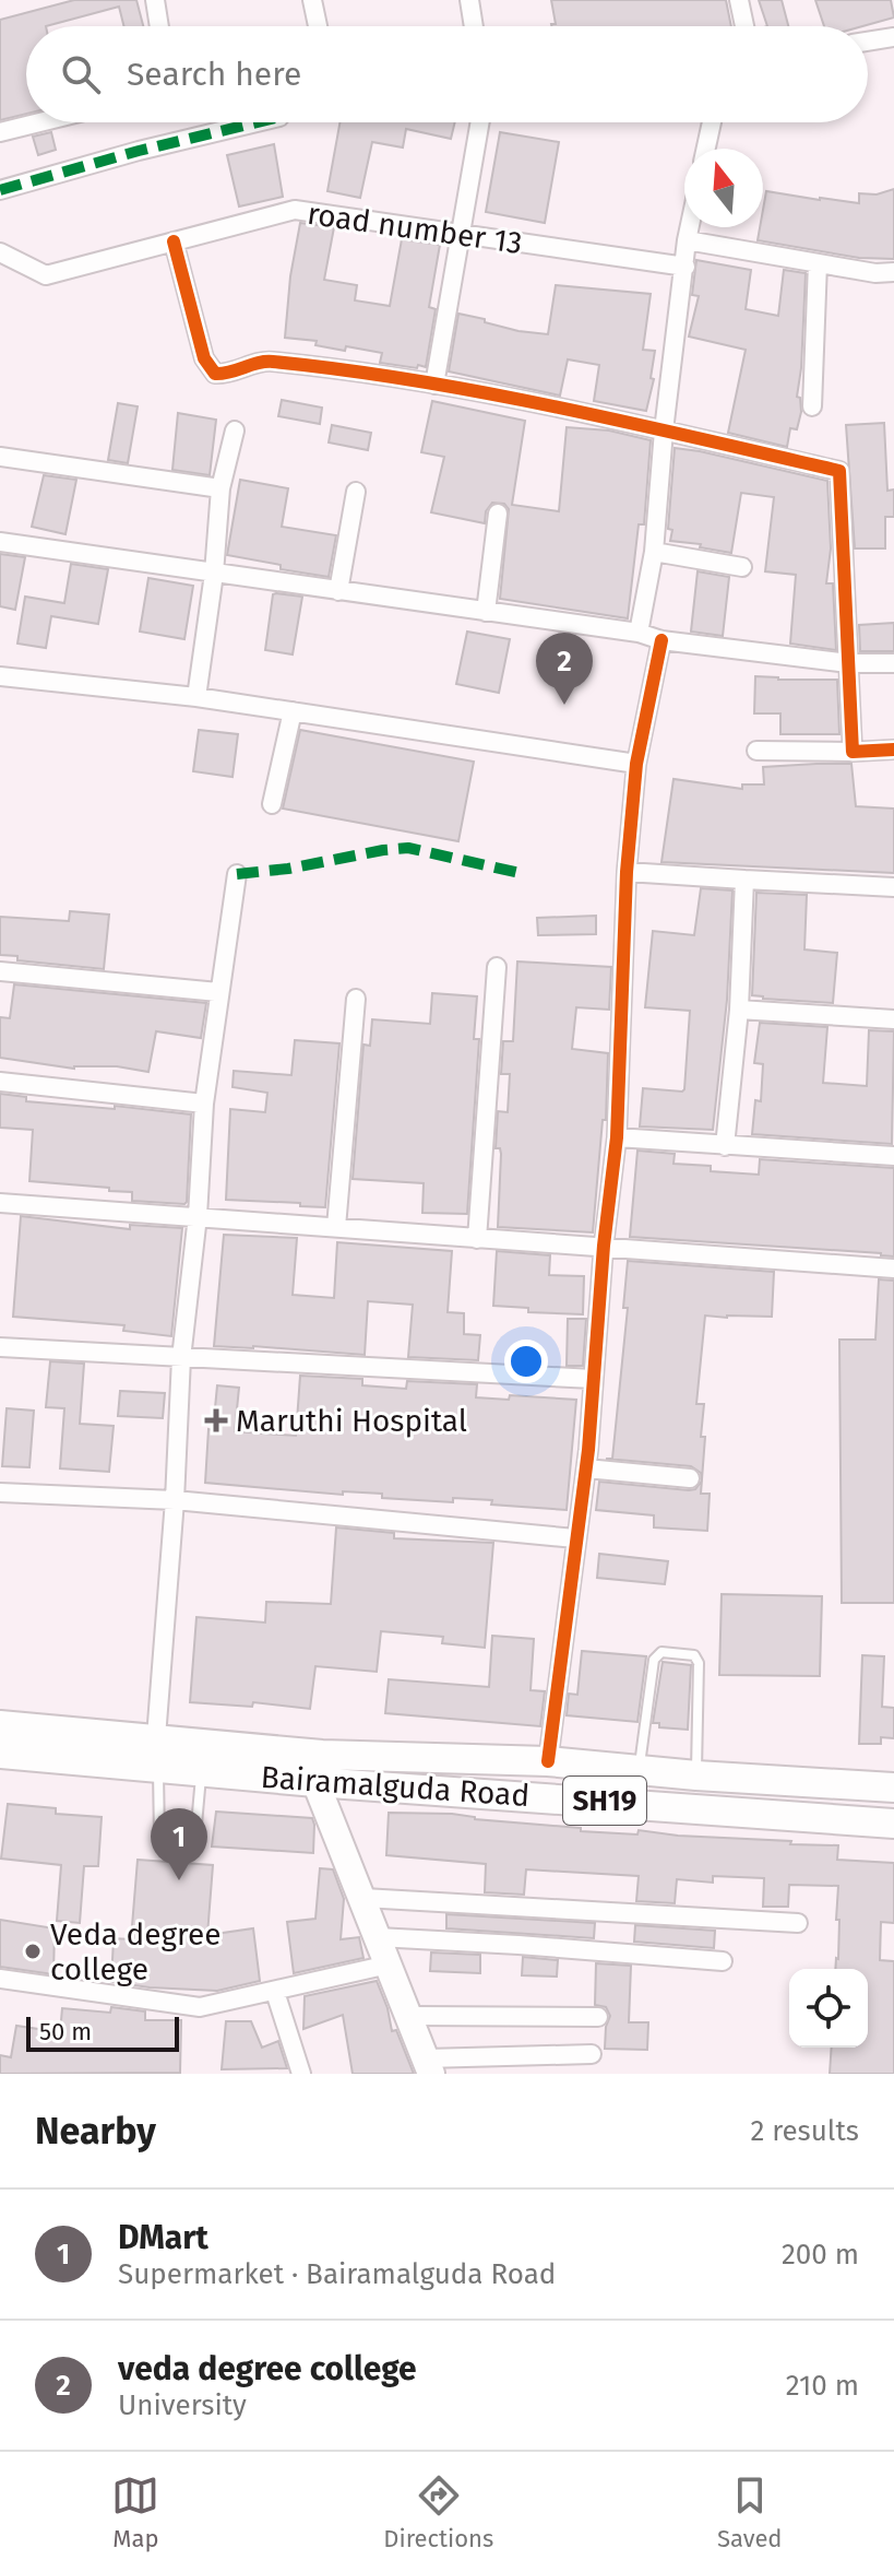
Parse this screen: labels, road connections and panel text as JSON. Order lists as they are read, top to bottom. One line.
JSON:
{"streets":{"main road":["Bairamalguda Road","SH19"],"street":["road number 13"]},"places":{"health":["Maruthi Hospital"],"other":["Veda degree college"]},"scale_bar":"50 m","north":"top","page":{"search":"Search here","pins":["2","1"],"scale":"50 m","heading":["Nearby","2 results"],"list":[{"mark":"1","name":"DMart","note":"Supermarket · Bairamalguda Road","value":"200 m"},{"mark":"2","name":"veda degree college","note":"University","value":"210 m"}],"nav":["Map","Directions","Saved"]}}
